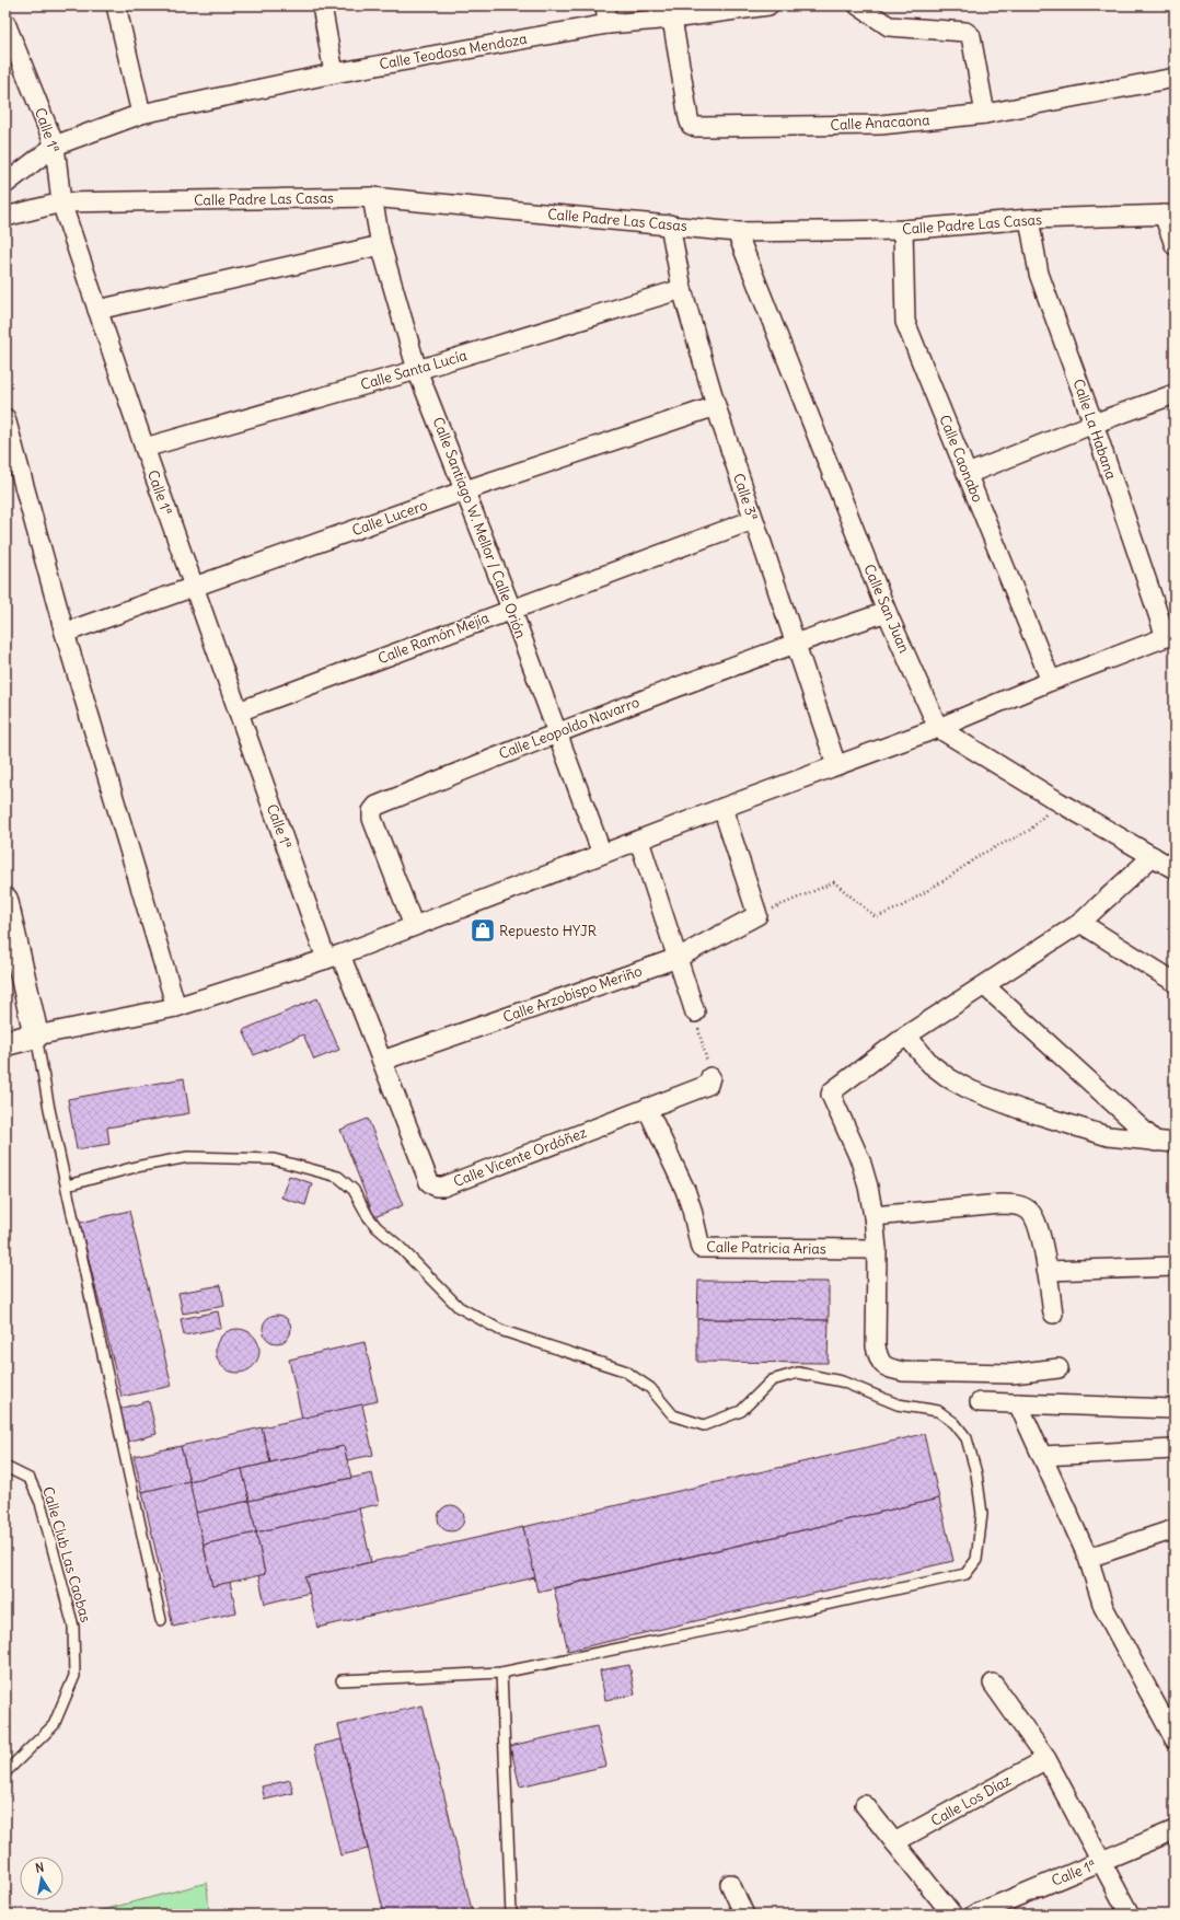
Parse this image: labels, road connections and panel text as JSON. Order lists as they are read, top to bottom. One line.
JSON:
{"streets":{"street":["Calle Teodosa Mendoza","Calle Anacaona","Calle 1ª","Calle Padre Las Casas","Calle Santa Lucía","Calle La Habana","Calle Caonabo","Calle 3ª","Calle Lucero","Calle Santiago W. Mellor / Calle Orión","Calle San Juan","Calle Ramón Mejía","Calle Leopoldo Navarro","Calle Arzobispo Meriño","Calle Vicente Ordóñez","Calle Patricia Arias","Calle Los Díaz"],"lane":["Calle Club Las Caobas"]},"crossings":[["Calle Teodosa Mendoza","Calle Anacaona"],["Calle Teodosa Mendoza","Calle 1ª"],["Calle 1ª","Calle Padre Las Casas"],["Calle 1ª","Calle Santa Lucía"],["Calle 1ª","Calle Lucero"],["Calle 1ª","Calle Ramón Mejía"],["Calle 1ª","Calle Vicente Ordóñez"],["Calle Padre Las Casas","Calle La Habana"],["Calle Padre Las Casas","Calle Caonabo"],["Calle Padre Las Casas","Calle 3ª"],["Calle Padre Las Casas","Calle Santiago W. Mellor / Calle Orión"],["Calle Padre Las Casas","Calle San Juan"],["Calle Santa Lucía","Calle 3ª"],["Calle Santa Lucía","Calle Santiago W. Mellor / Calle Orión"],["Calle 3ª","Calle Lucero"],["Calle 3ª","Calle Ramón Mejía"],["Calle 3ª","Calle Leopoldo Navarro"],["Calle Lucero","Calle Santiago W. Mellor / Calle Orión"],["Calle Santiago W. Mellor / Calle Orión","Calle Ramón Mejía"],["Calle Santiago W. Mellor / Calle Orión","Calle Leopoldo Navarro"],["Calle San Juan","Calle Leopoldo Navarro"],["Calle Arzobispo Meriño","Calle Vicente Ordóñez"],["Calle Vicente Ordóñez","Calle Patricia Arias"]],"places":{"shop":["Repuesto HYJR"]},"north":"top"}
